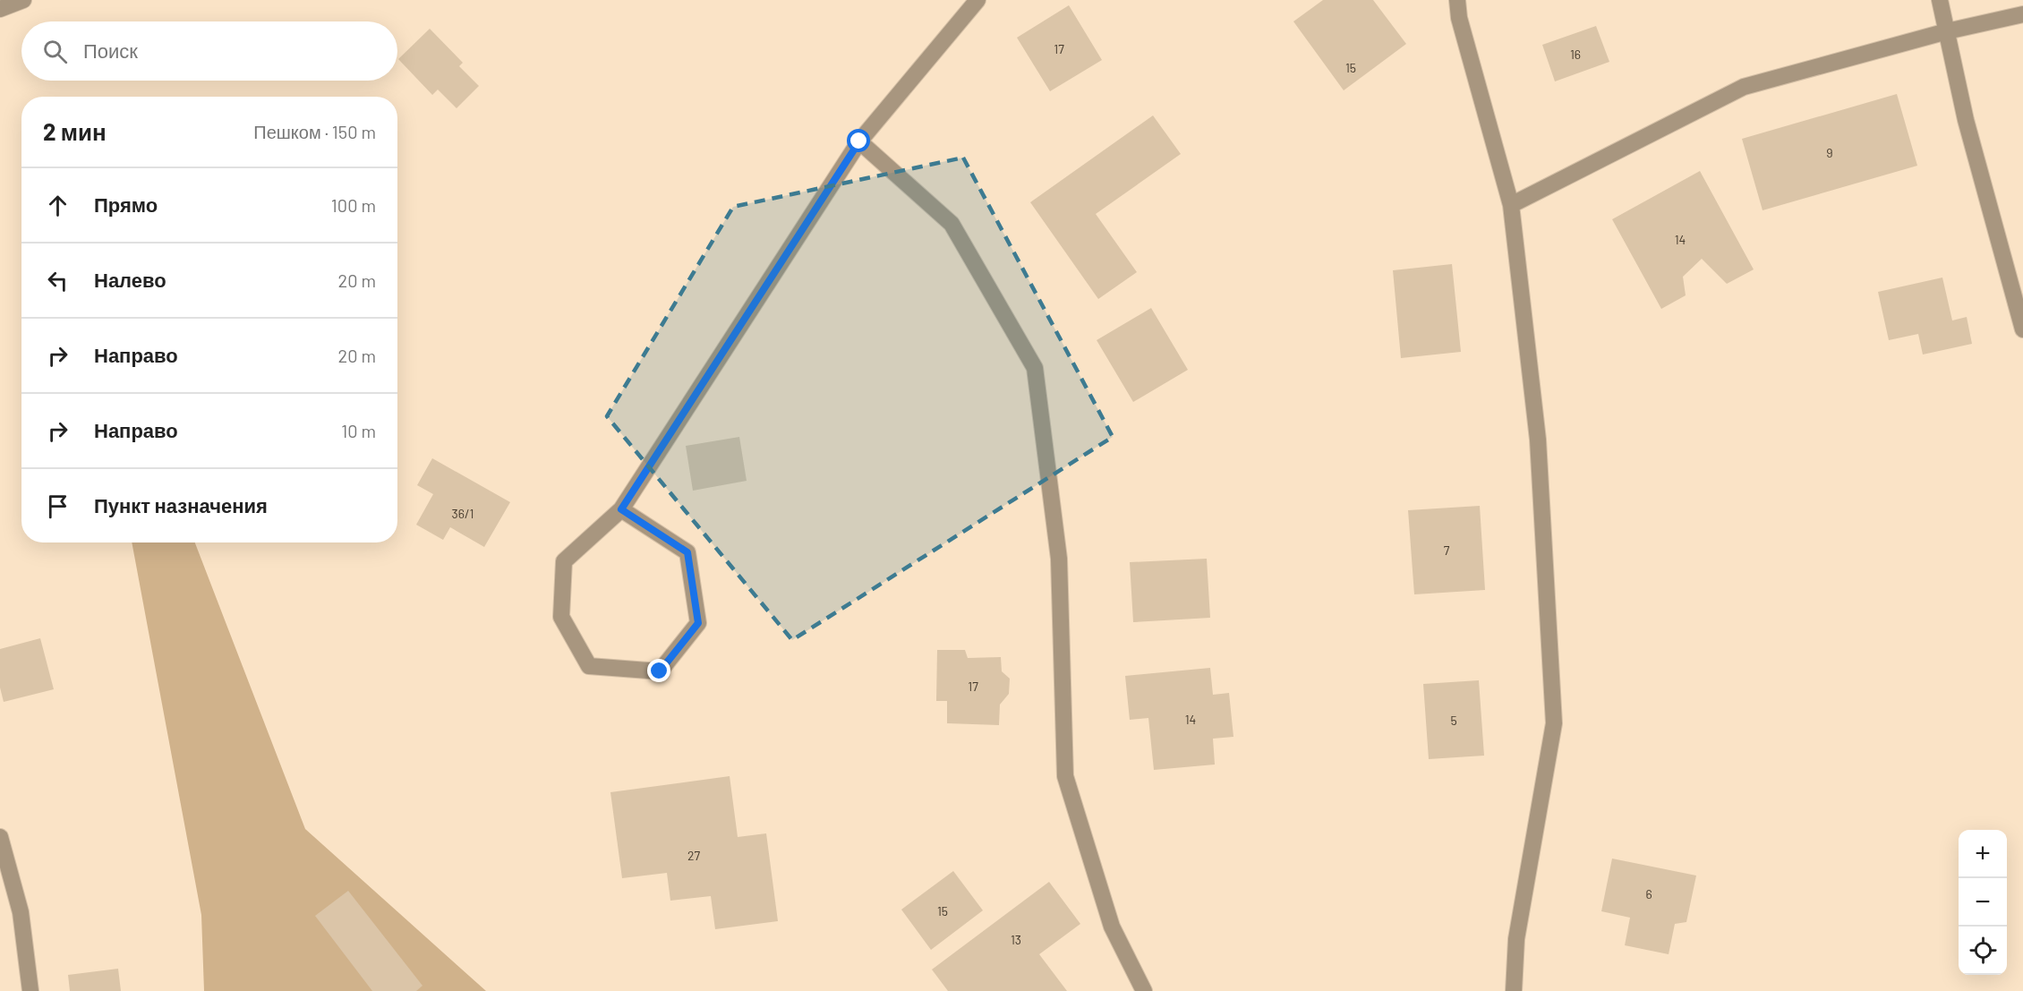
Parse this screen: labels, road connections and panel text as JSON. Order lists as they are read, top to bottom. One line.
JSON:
{"house_numbers":["17","16","15","9","14","36/1","7","17","14","5","27","6","15","13"],"page":{"search":"Поиск","heading":["2 мин","Пешком · 150 m"],"list":[["Прямо","100 m"],["Налево","20 m"],["Направо","20 m"],["Направо","10 m"],"Пункт назначения"],"map_buttons":["+","−"]}}
